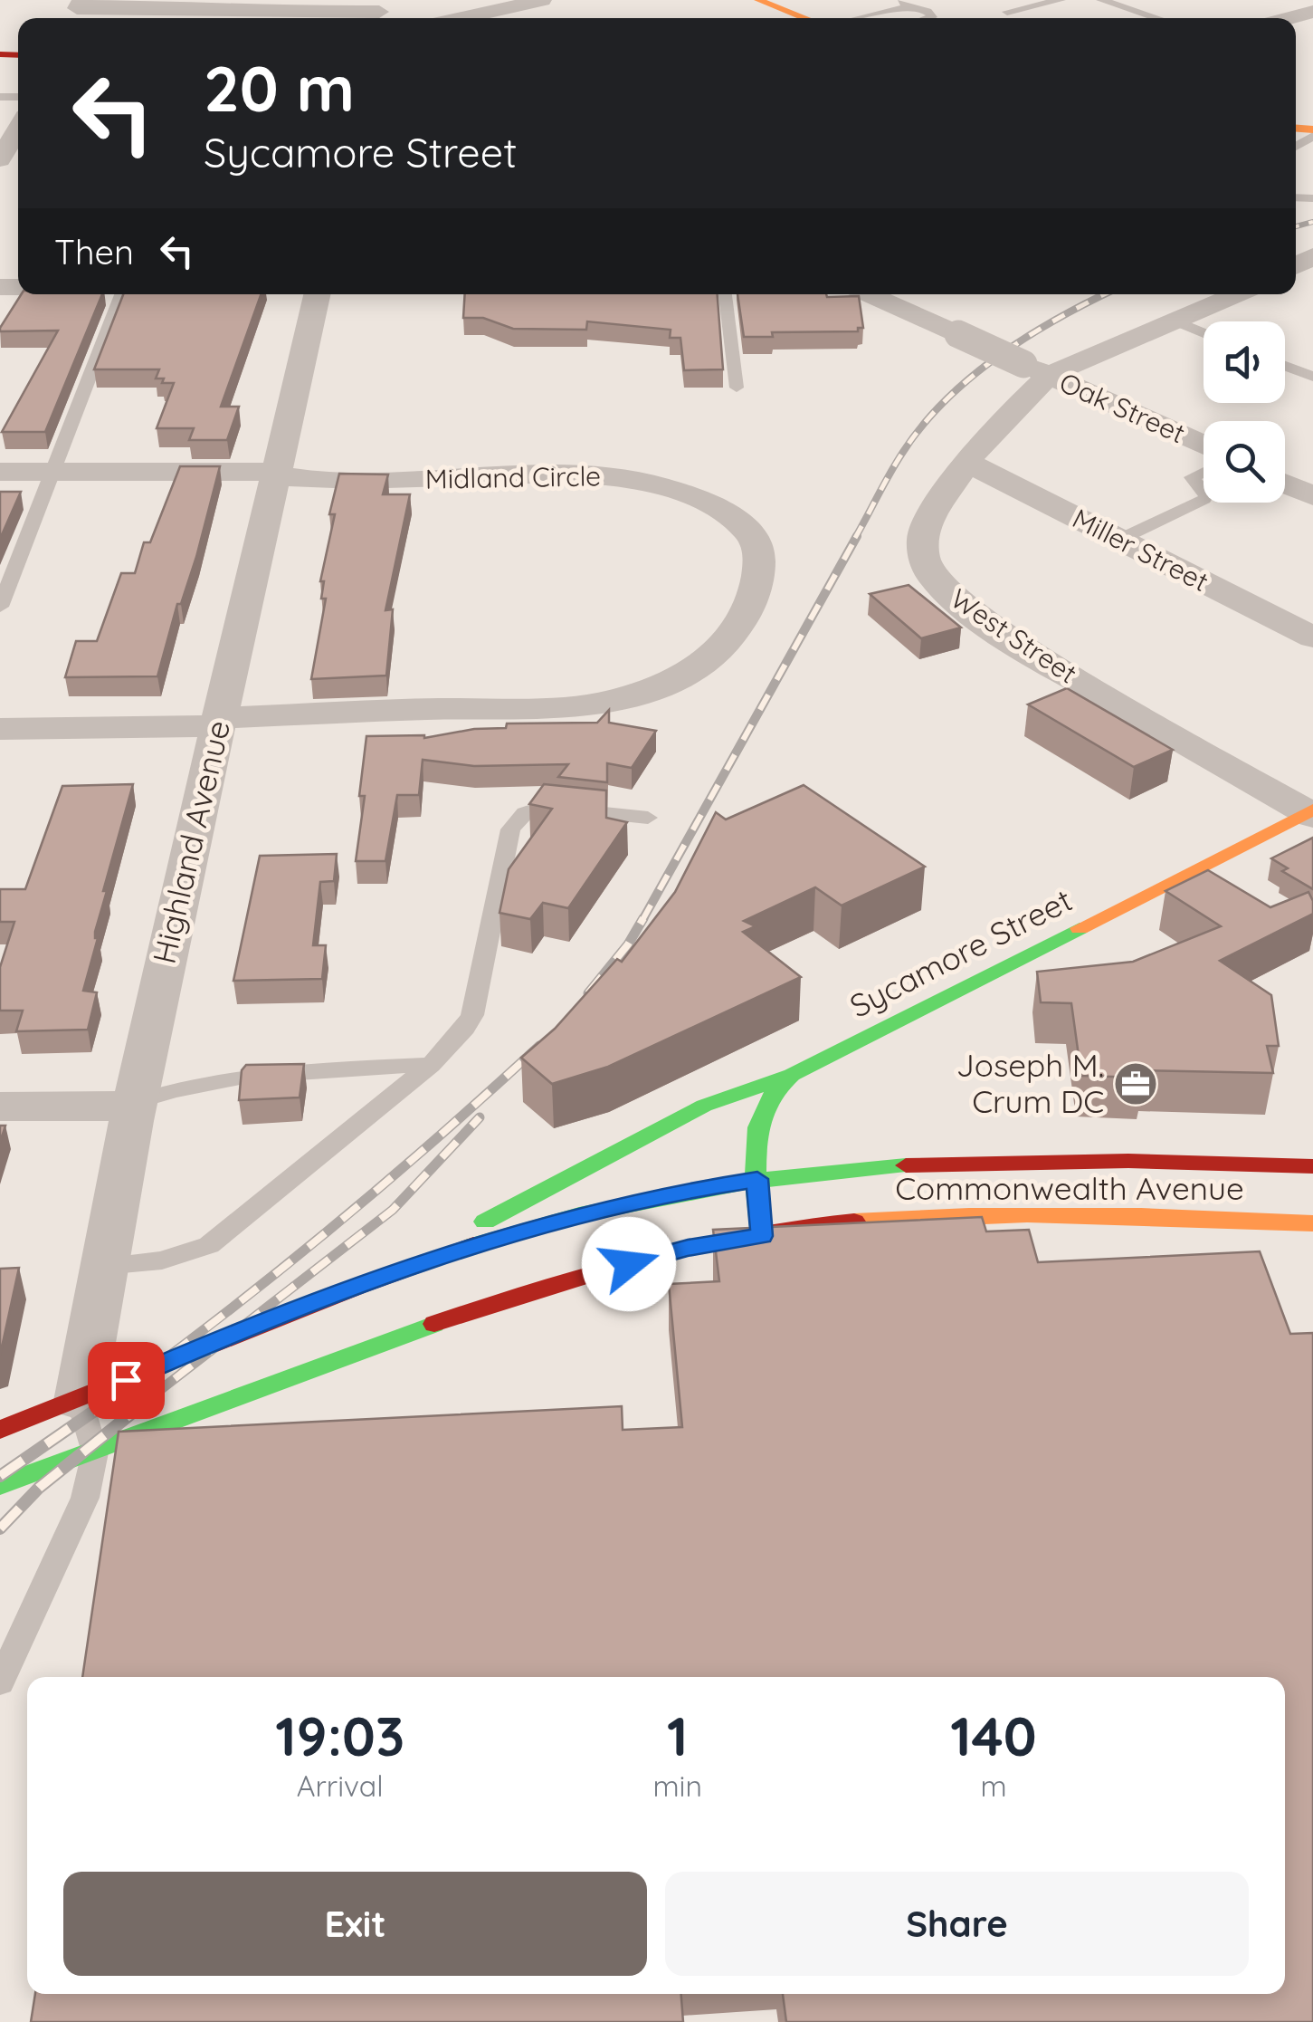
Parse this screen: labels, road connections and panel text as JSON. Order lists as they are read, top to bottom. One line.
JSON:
{"streets":{"main road":["Sycamore Street","Commonwealth Avenue"],"street":["Oak Street","Midland Circle","Miller Street","West Street","Highland Avenue"]},"crossings":[["Oak Street","West Street"],["Midland Circle","Highland Avenue"],["Miller Street","West Street"],["West Street","Sycamore Street"],["Highland Avenue","Commonwealth Avenue"],["Sycamore Street","Commonwealth Avenue"]],"places":{"office":["Joseph M. Crum DC"]},"page":{"turn":["20 m","Sycamore Street"],"then":"Then","eta":["19:03","Arrival","1","min","140","m"],"buttons":["Exit","Share"]}}
